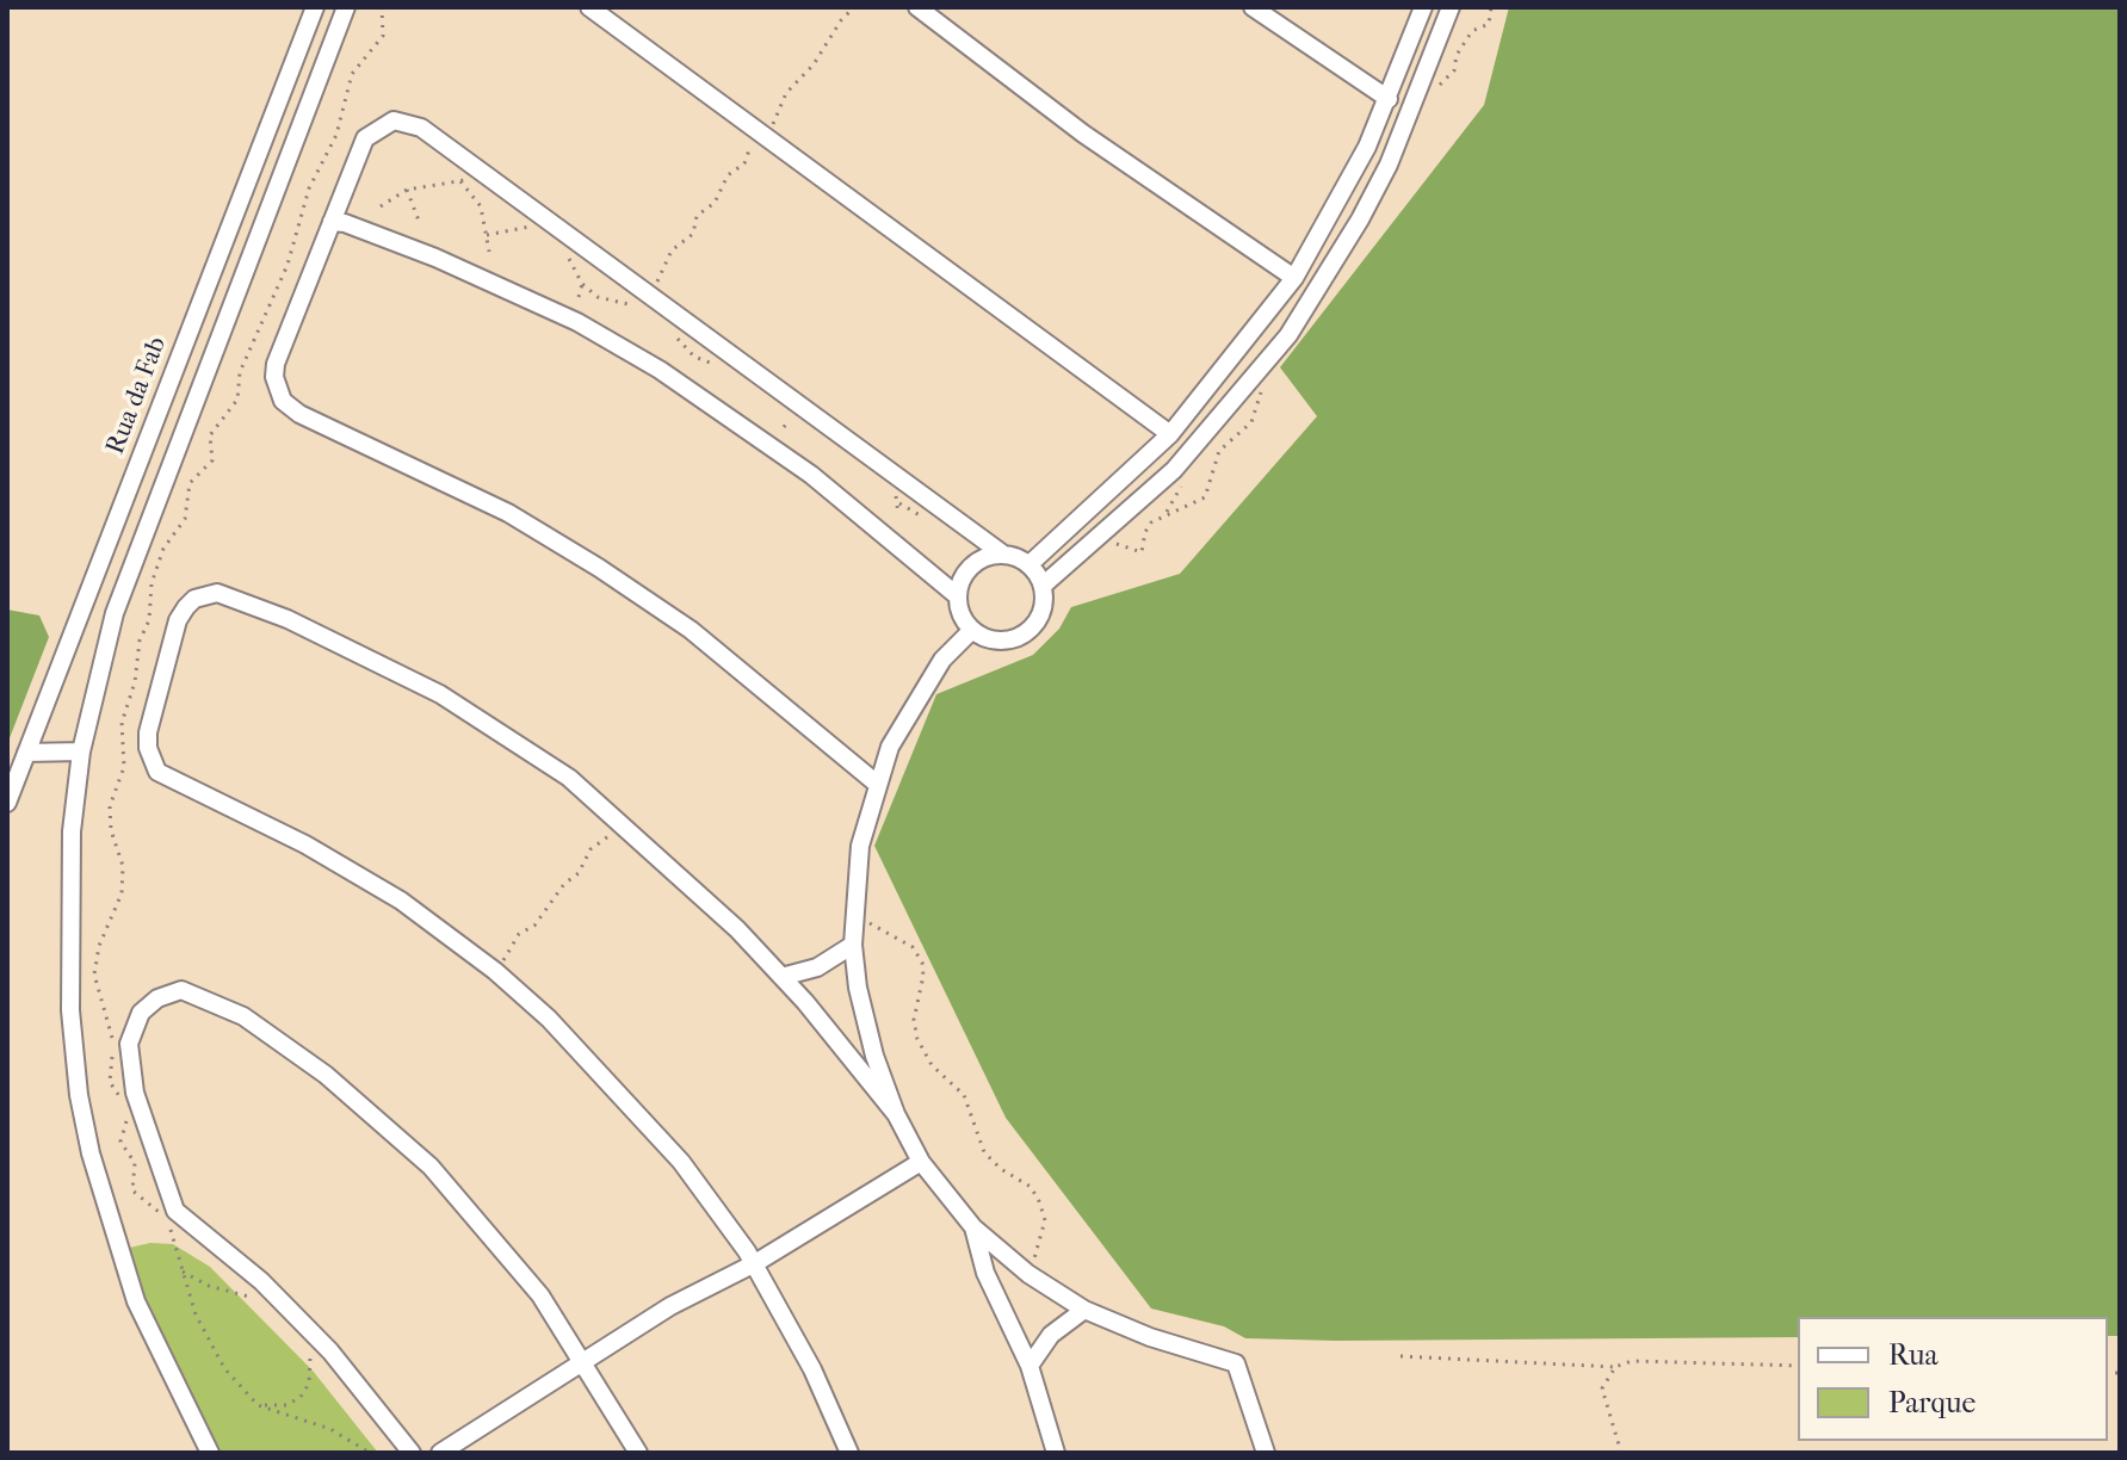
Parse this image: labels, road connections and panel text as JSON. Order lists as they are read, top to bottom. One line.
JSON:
{"streets":{"street":["Rua da Fab"]},"legend":["Rua","Parque"]}
